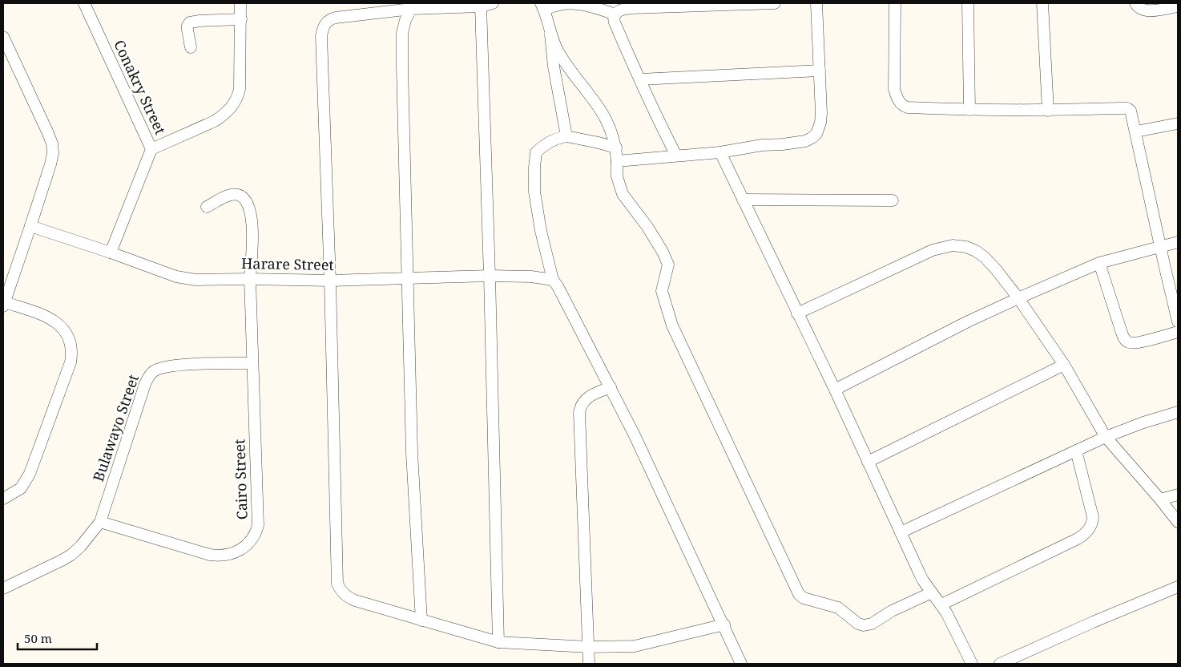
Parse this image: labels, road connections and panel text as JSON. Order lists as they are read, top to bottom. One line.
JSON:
{"streets":{"street":["Conakry Street","Harare Street","Bulawayo Street","Cairo Street"]},"crossings":[["Conakry Street","Harare Street"],["Harare Street","Cairo Street"],["Bulawayo Street","Cairo Street"]],"scale_bar":"50 m"}
